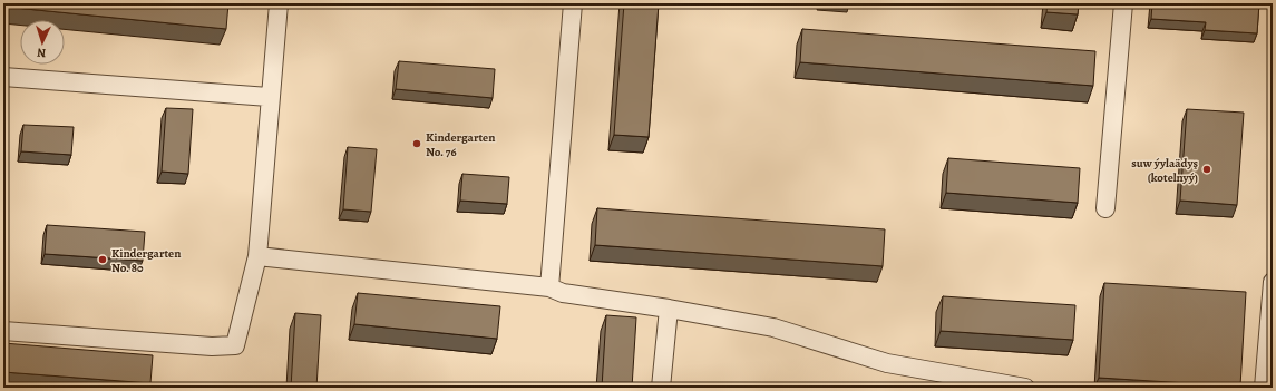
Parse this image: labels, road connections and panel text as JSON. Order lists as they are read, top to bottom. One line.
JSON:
{"places":["Kindergarten No. 76","suw ýylaädyş (kotelnyý)","Kindergarten No. 80"],"north":"bottom"}
